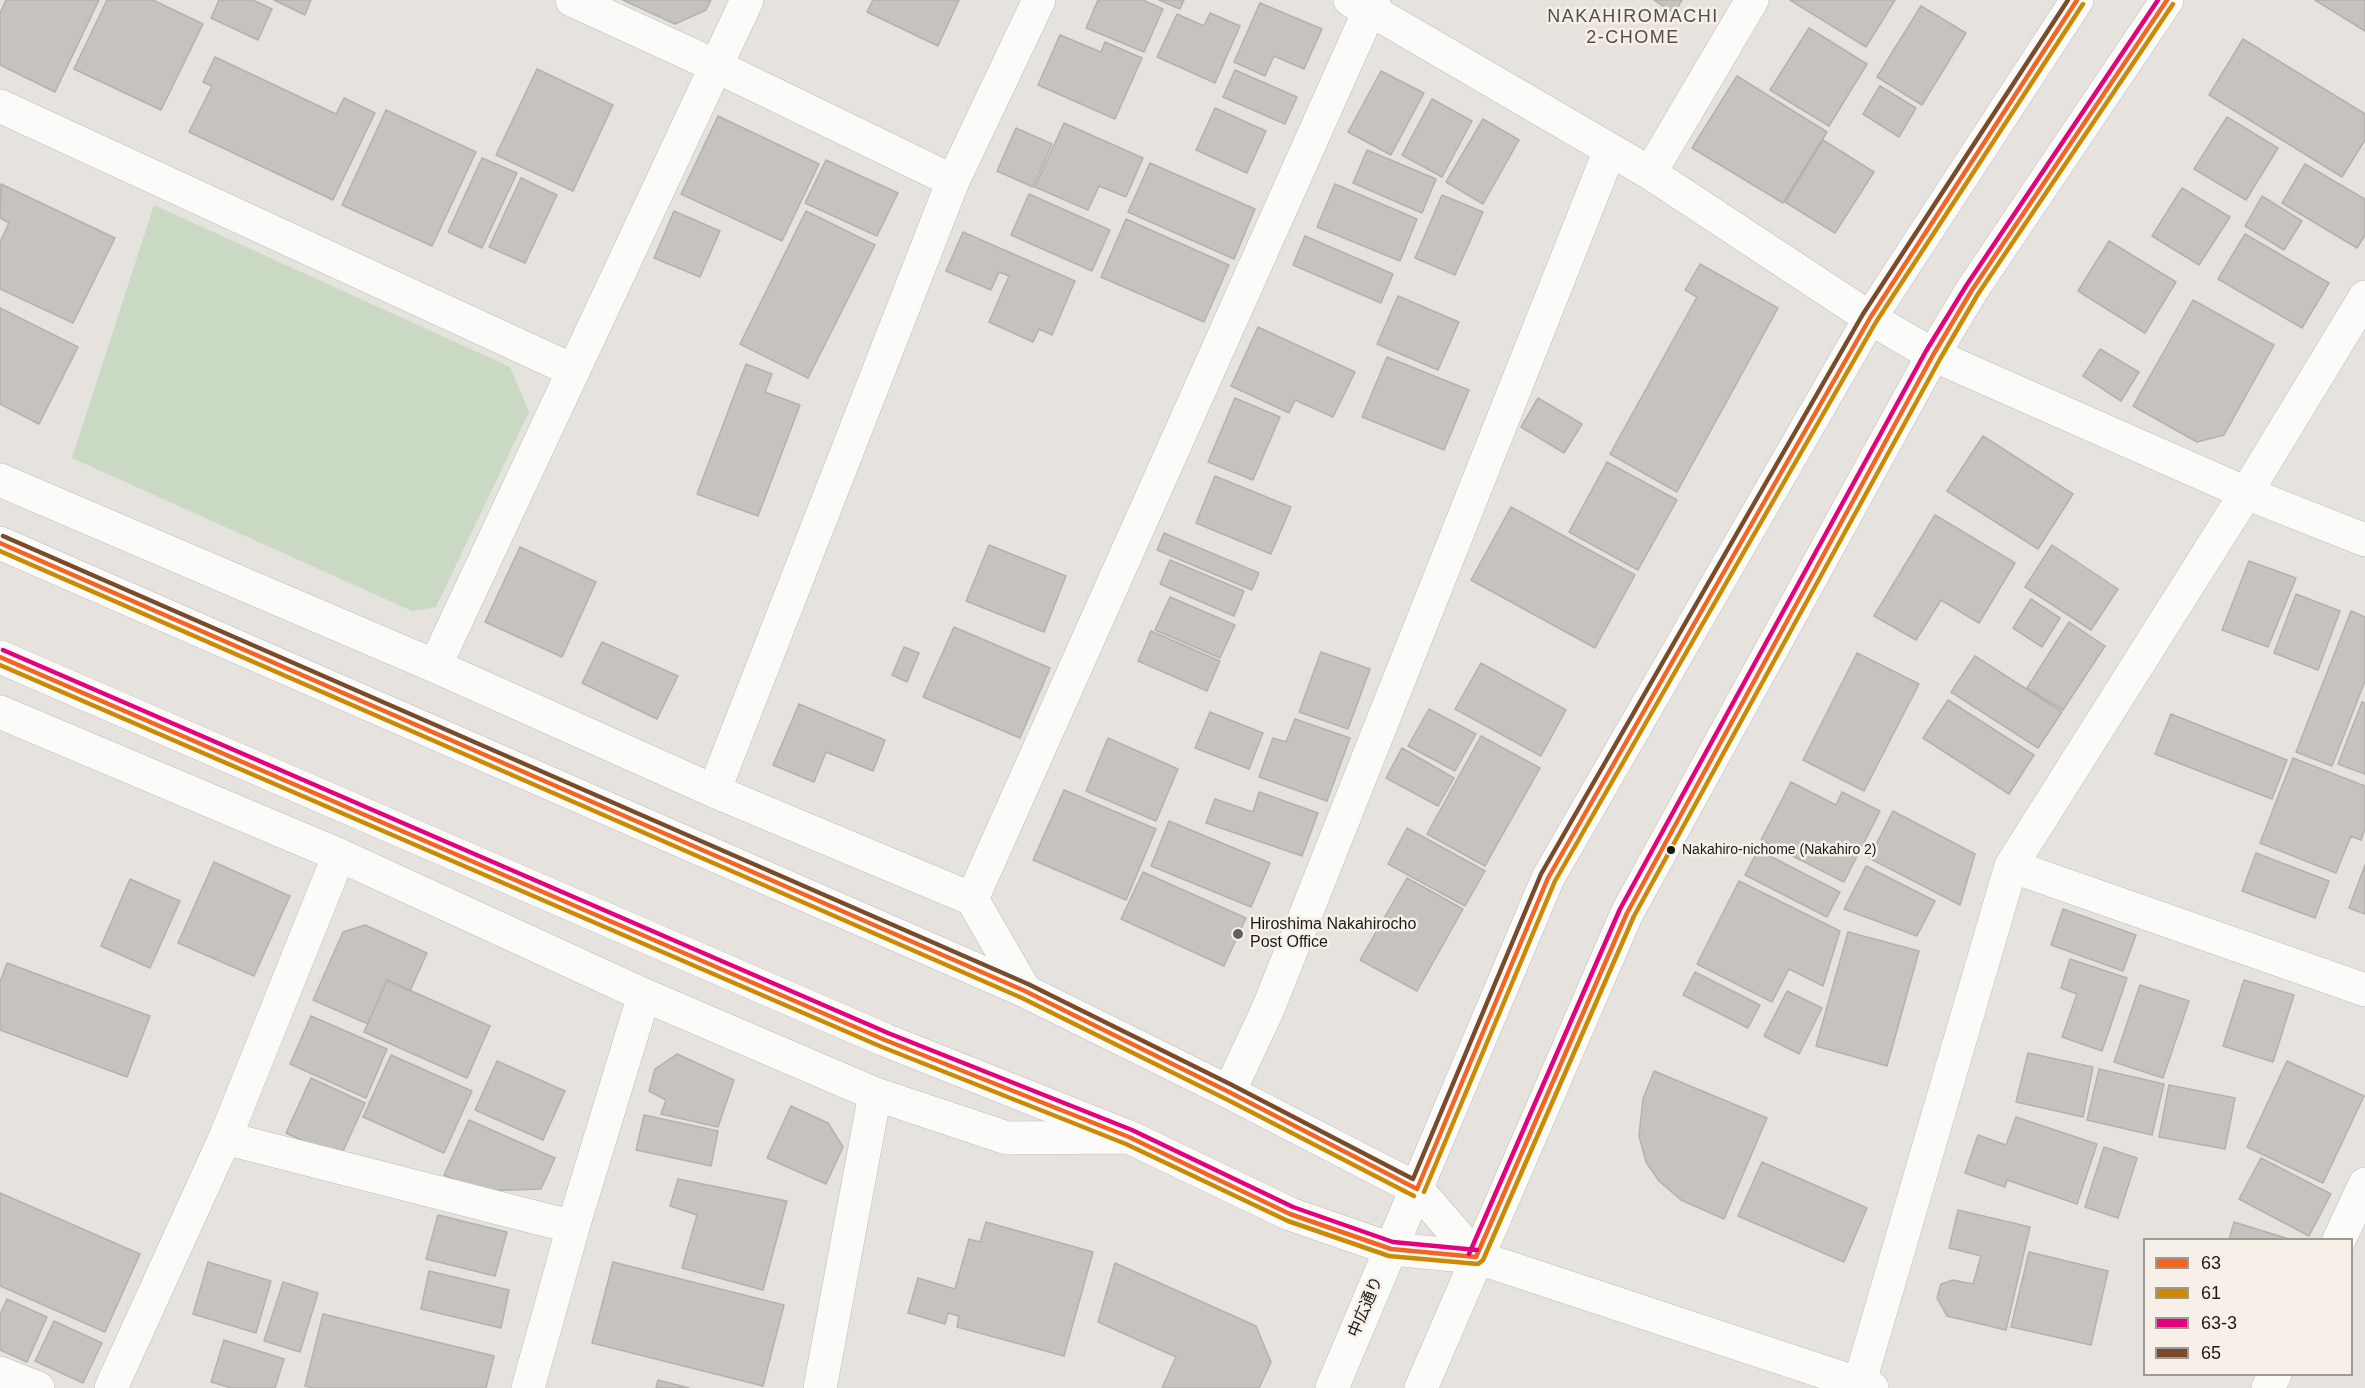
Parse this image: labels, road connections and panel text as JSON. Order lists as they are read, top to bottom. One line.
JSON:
{"streets":{"main road":["中広通り"]},"districts":["NAKAHIROMACHI 2-CHOME"],"places":["Nakahiro-nichome (Nakahiro 2)","Hiroshima Nakahirocho Post Office"],"lines":["transit line 63","transit line 63-3","transit line 65","transit line 61"],"legend":["63","61","63-3","65"]}
